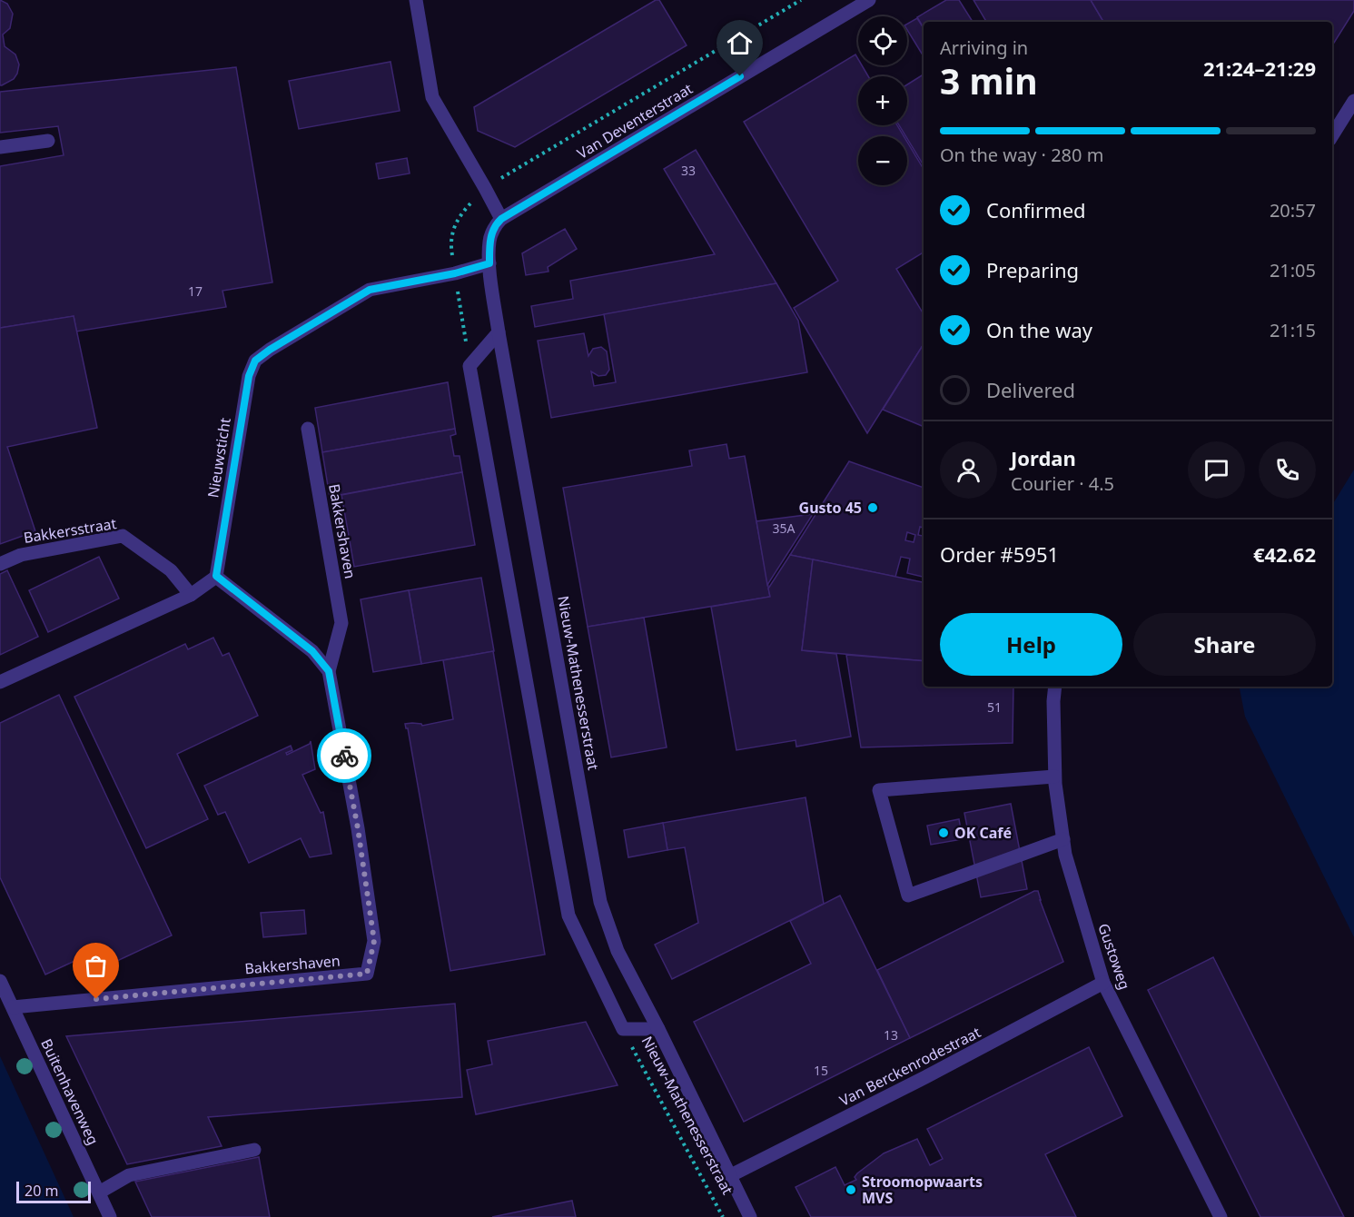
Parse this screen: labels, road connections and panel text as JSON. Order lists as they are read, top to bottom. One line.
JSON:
{"streets":{"street":["Van Deventerstraat","Nieuwsticht","Bakkersstraat","Bakkershaven","Nieuw-Mathenesserstraat","Gustoweg","Van Berckenrodestraat","Buitenhavenweg"]},"crossings":[["Van Deventerstraat","Nieuw-Mathenesserstraat"],["Nieuwsticht","Bakkershaven"],["Nieuwsticht","Nieuw-Mathenesserstraat"],["Bakkershaven","Buitenhavenweg"],["Nieuw-Mathenesserstraat","Van Berckenrodestraat"],["Gustoweg","Van Berckenrodestraat"]],"places":["Gusto 45","OK Café","Stroomopwaarts MVS"],"house_numbers":["33","17","35A","51","13","15"],"scale_bar":"20 m","page":{"map_buttons":["+","−"],"heading":["3 min","Arriving in","21:24–21:29"],"panel":["Jordan","Courier · 4.5","Order #5951","€42.62"],"bar":"On the way · 280 m","list":[["Confirmed","20:57"],["Preparing","21:05"],["On the way","21:15"],"Delivered"],"buttons":["Help","Share"],"scale":"20 m"}}
